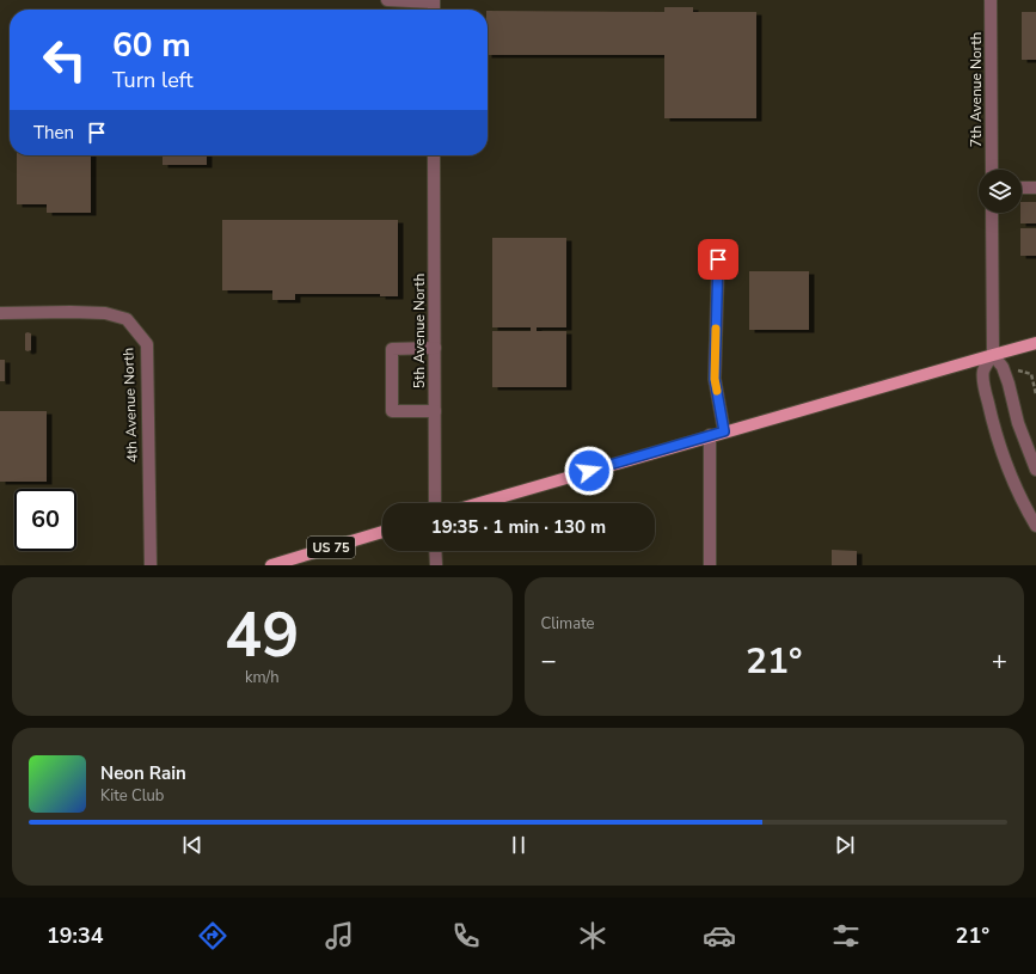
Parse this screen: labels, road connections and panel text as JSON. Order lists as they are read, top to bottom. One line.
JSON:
{"streets":{"main road":["US 75"],"street":["7th Avenue North","5th Avenue North","4th Avenue North"]},"page":{"turn":["60 m","Turn left"],"then":"Then","limit":"60","trip":"19:35 · 1 min · 130 m","tile":[["49","km/h"],"Climate"],"heat":["−","21°","+"],"song":["Neon Rain","Kite Club"],"tabs":["19:34","21°"]}}
